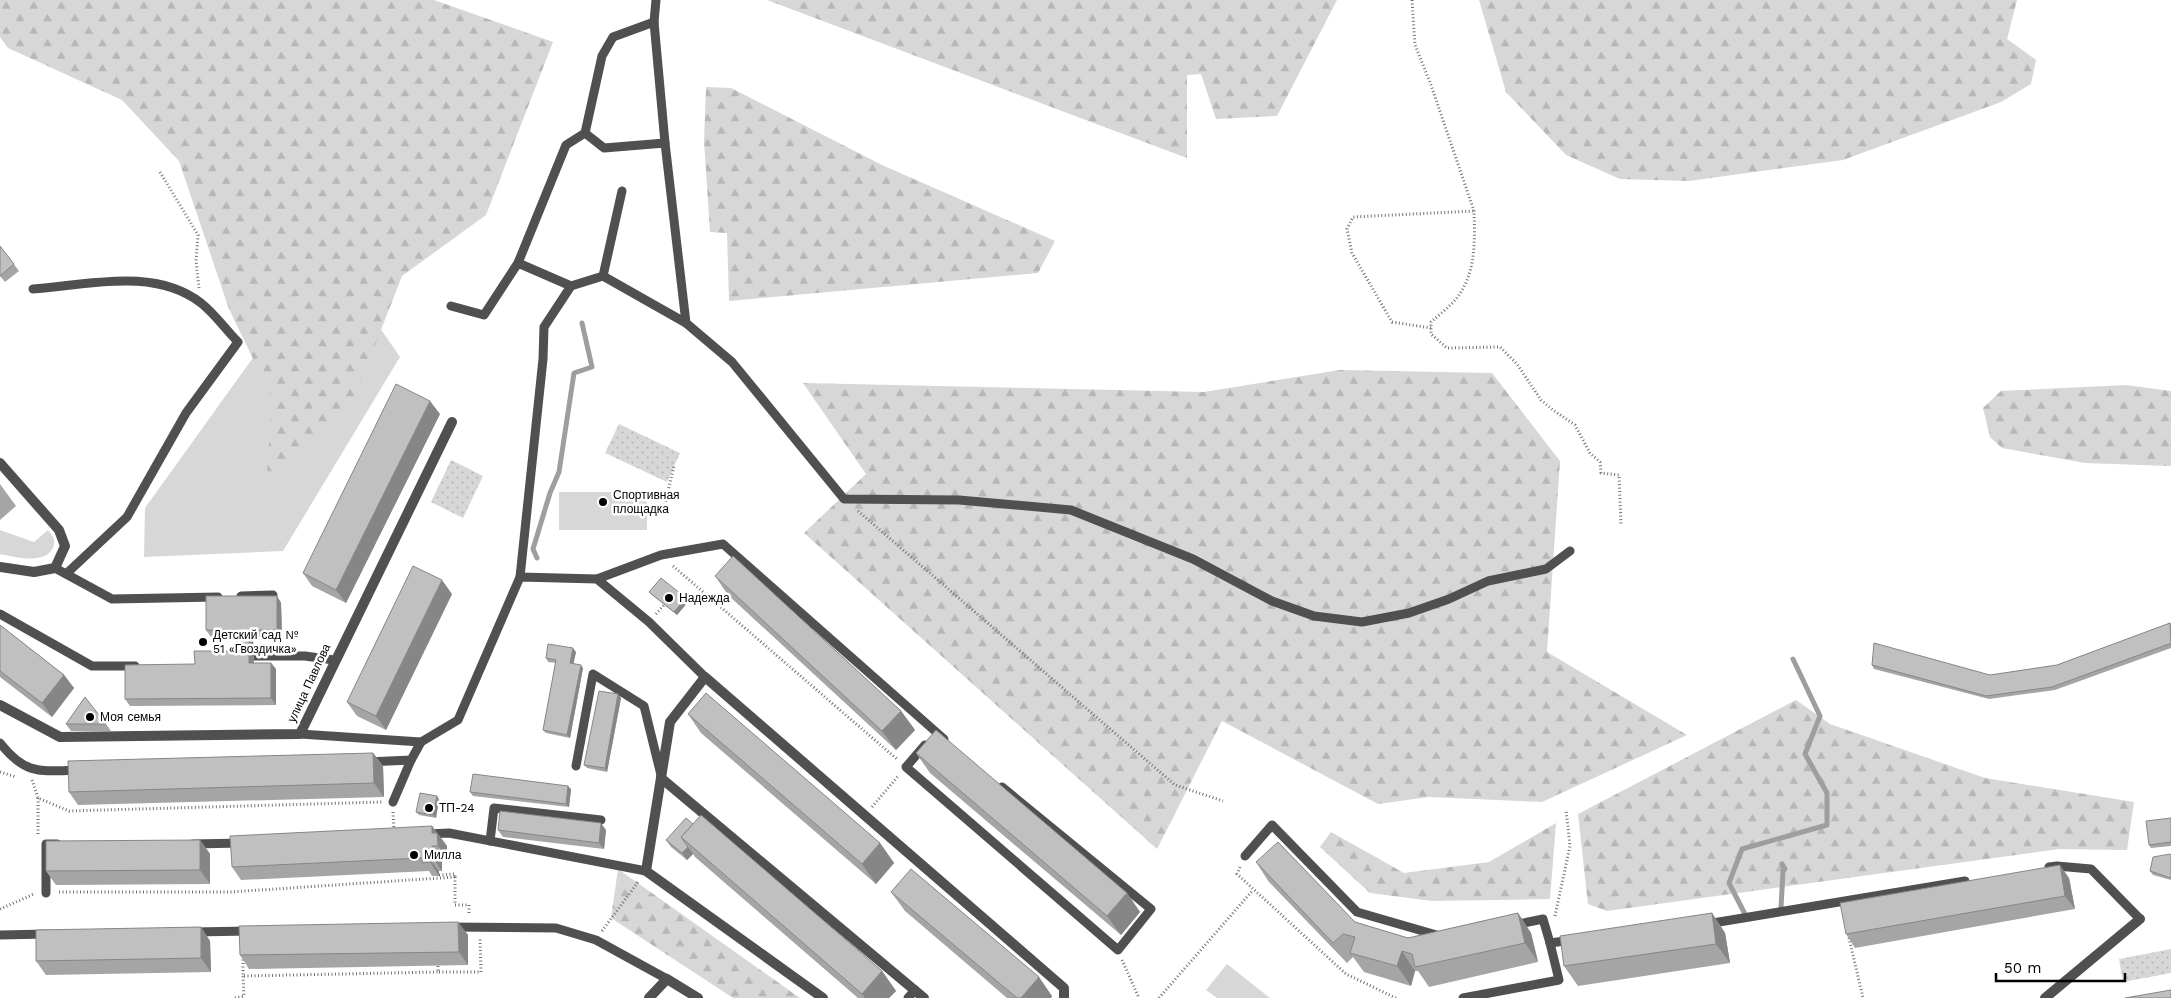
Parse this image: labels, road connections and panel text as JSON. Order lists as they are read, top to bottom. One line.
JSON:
{"streets":{"street":["улица Павлова"]},"places":["Спортивная площадка","Надежда","Детский сад № 51 «Гвоздичка»","Моя семья","ТП-24","Милла"],"scale_bar":"50 m"}
